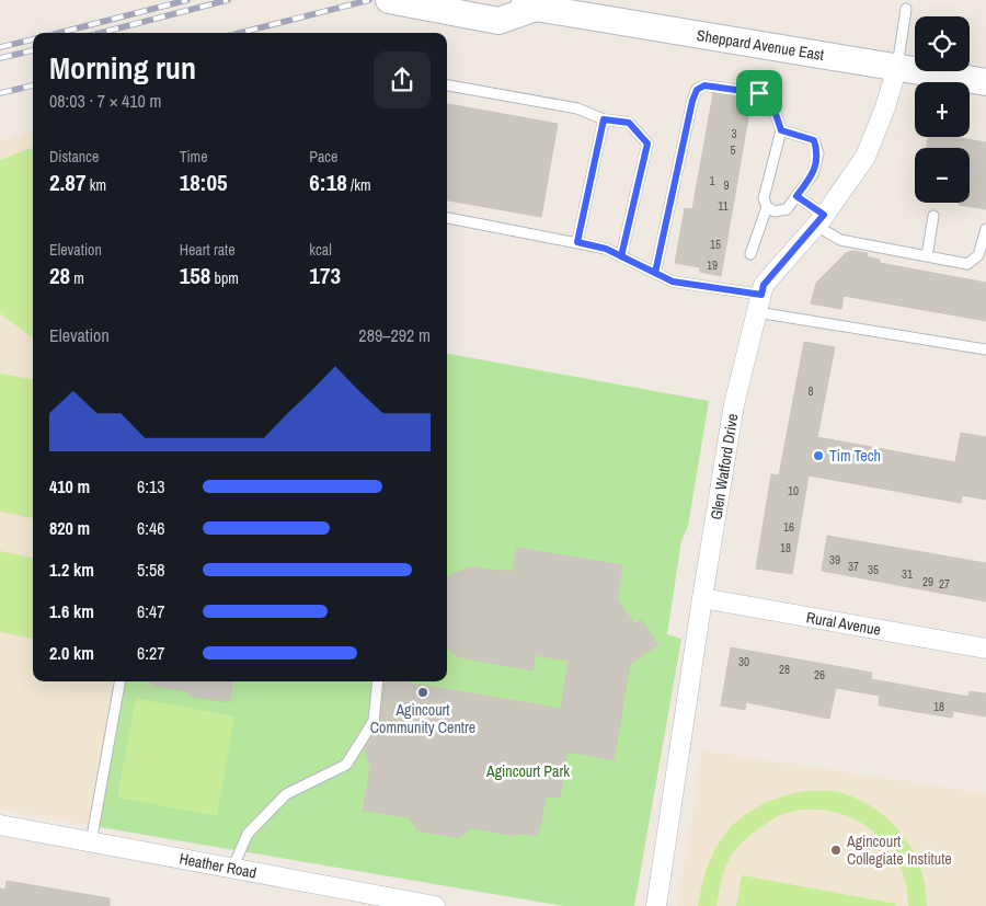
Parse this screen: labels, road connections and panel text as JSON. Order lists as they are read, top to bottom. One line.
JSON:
{"streets":{"main road":["Sheppard Avenue East"],"street":["Glen Watford Drive","Rural Avenue","Heather Road"]},"crossings":[["Sheppard Avenue East","Glen Watford Drive"],["Glen Watford Drive","Rural Avenue"]],"parks":["Agincourt Park"],"places":["Tim Tech","Agincourt Community Centre","Agincourt Collegiate Institute"],"house_numbers":["3","5","1","9","11","15","19","8","10","16","18","39","37","35","31","29","27","30","28","26","18"],"page":{"map_buttons":["+","−"],"heading":["Morning run","08:03 · 7 × 410 m"],"stats":[["Distance","2.87 km"],["Time","18:05"],["Pace","6:18 /km"],["Elevation","28 m"],["Heart rate","158 bpm"],["kcal","173"]],"chart":["Elevation","289–292 m"],"list":[{"name":"410 m","note":"6:13"},{"name":"820 m","note":"6:46"},{"name":"1.2 km","note":"5:58"},{"name":"1.6 km","note":"6:47"},{"name":"2.0 km","note":"6:27"}]}}
